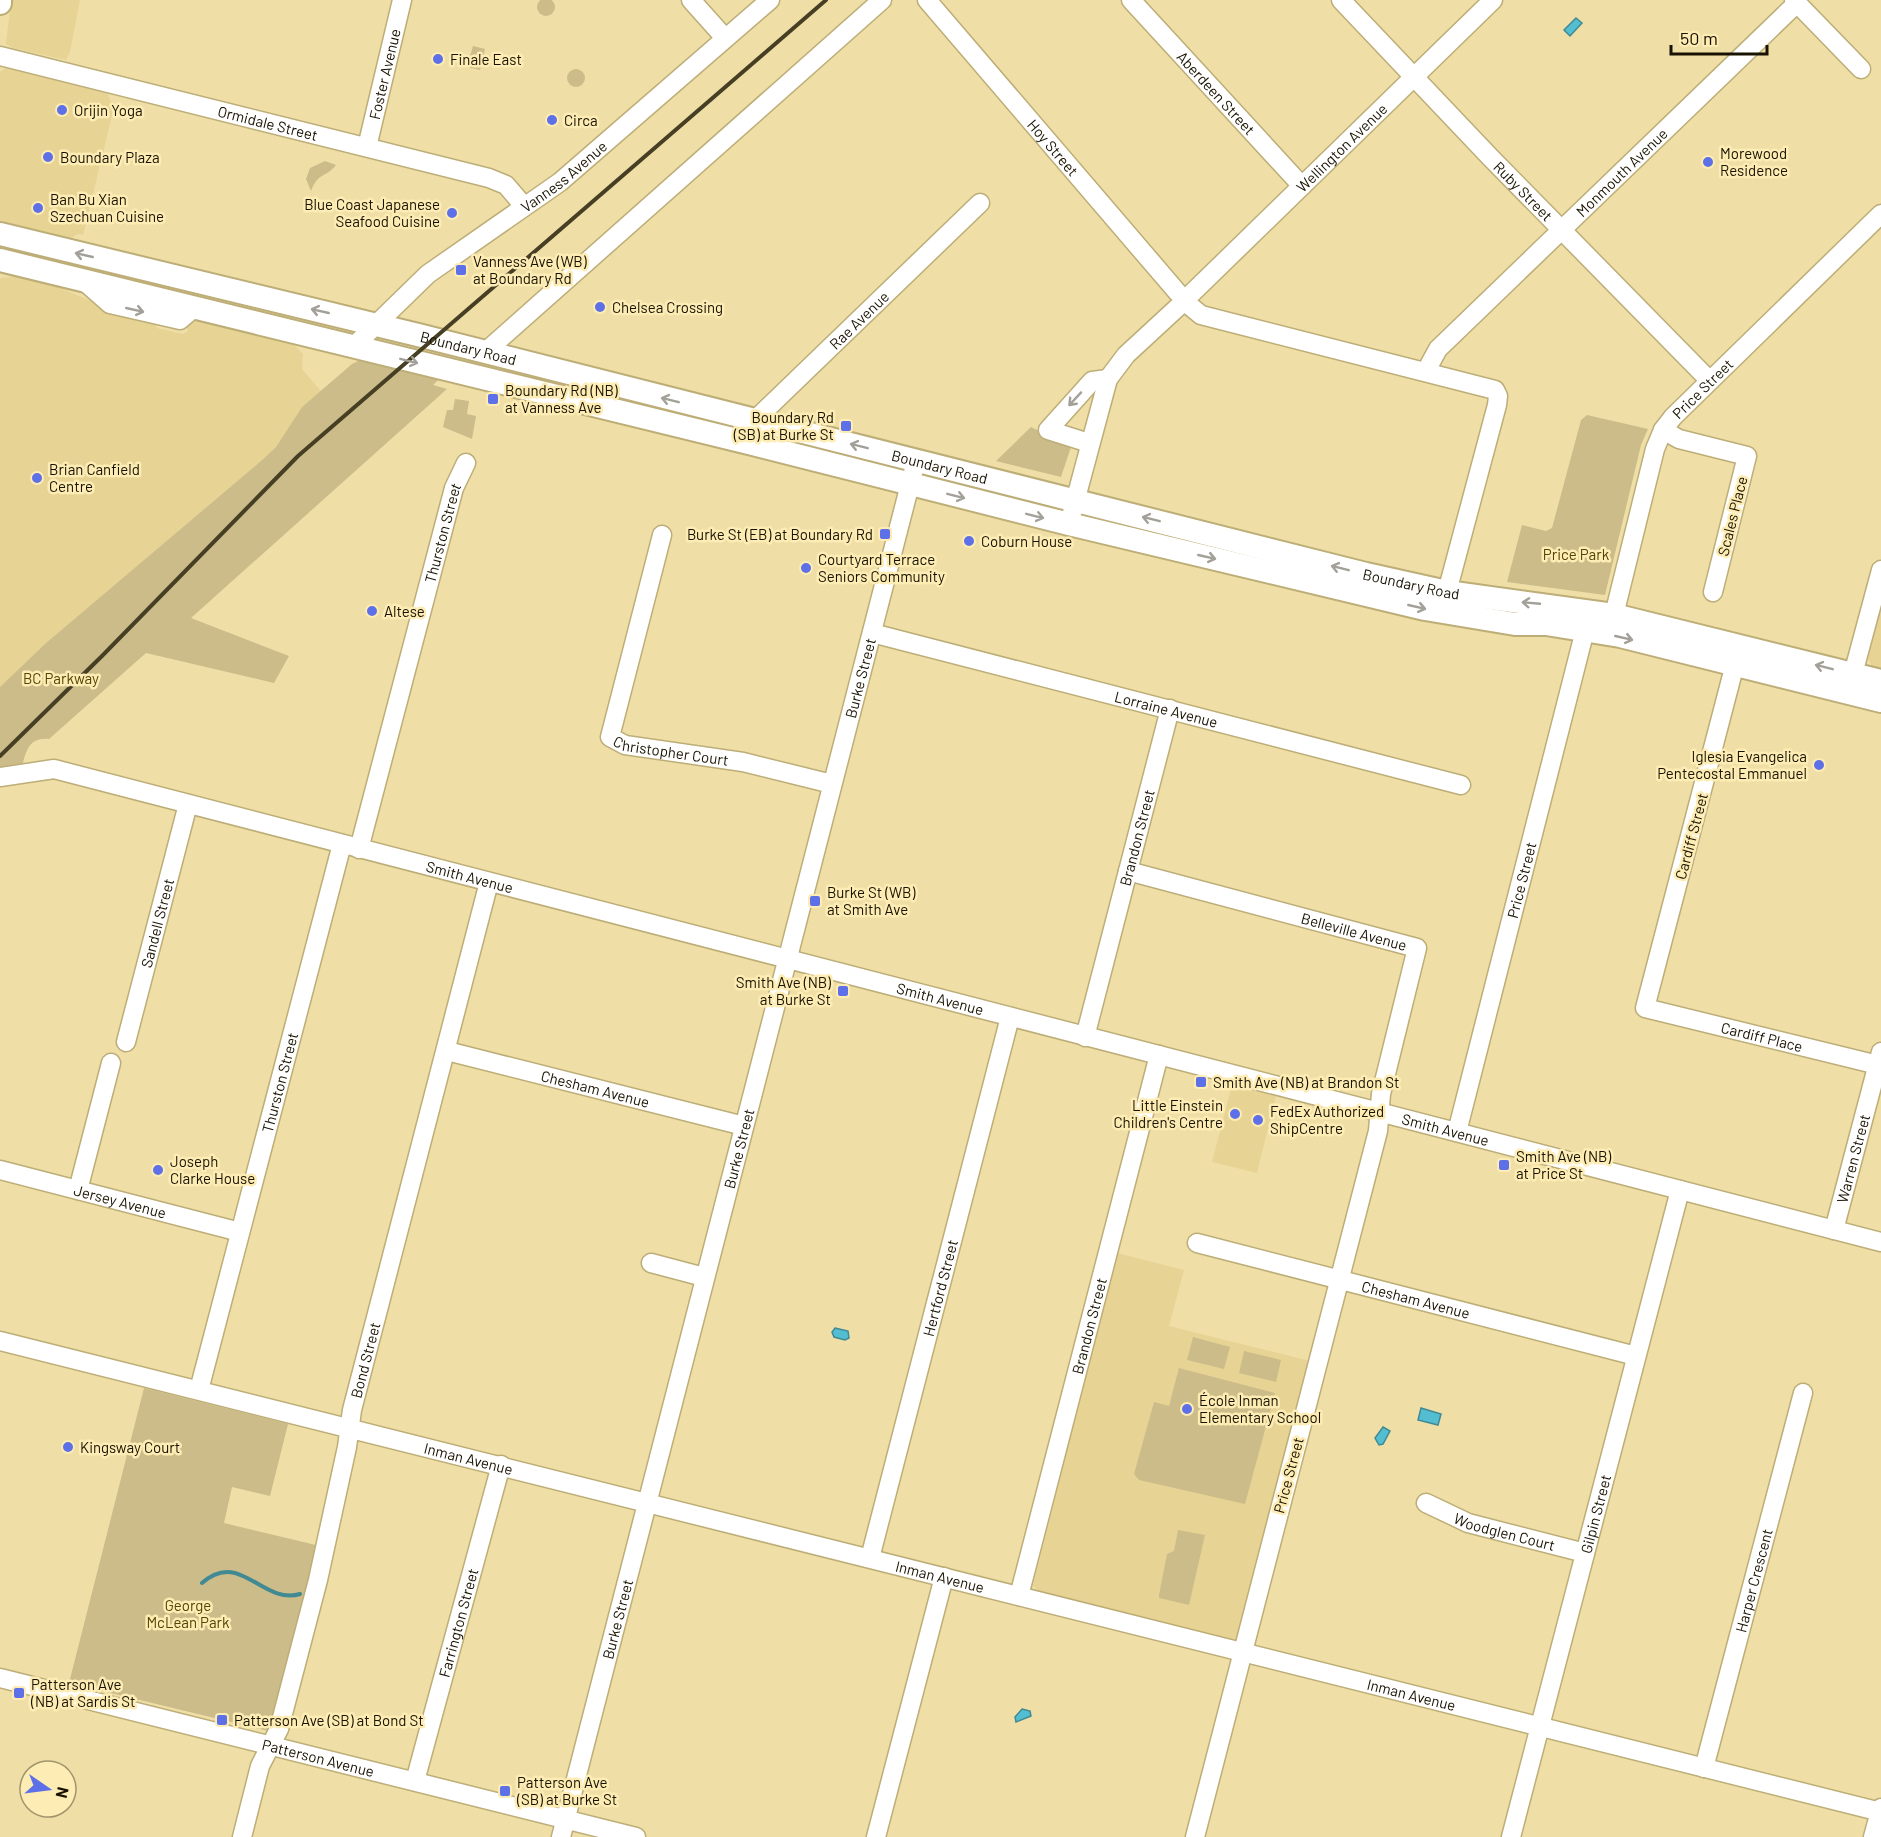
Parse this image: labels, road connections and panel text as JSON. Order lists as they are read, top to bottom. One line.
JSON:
{"streets":{"main road":["Boundary Road"],"street":["Foster Avenue","Aberdeen Street","Ormidale Street","Hoy Street","Wellington Avenue","Monmouth Avenue","Vanness Avenue","Ruby Street","Rae Avenue","Price Street","Scales Place","Thurston Street","Burke Street","Lorraine Avenue","Christopher Court","Cardiff Street","Brandon Street","Smith Avenue","Sandell Street","Belleville Avenue","Cardiff Place","Chesham Avenue","Warren Street","Jersey Avenue","Hertford Street","Bond Street","Inman Avenue","Gilpin Street","Woodglen Court","Harper Crescent","Farrington Street","Patterson Avenue"]},"crossings":[["Foster Avenue","Ormidale Street"],["Aberdeen Street","Wellington Avenue"],["Ormidale Street","Vanness Avenue"],["Hoy Street","Wellington Avenue"],["Hoy Street","Monmouth Avenue"],["Hoy Street","Boundary Road"],["Wellington Avenue","Ruby Street"],["Wellington Avenue","Boundary Road"],["Monmouth Avenue","Ruby Street"],["Vanness Avenue","Boundary Road"],["Ruby Street","Price Street"],["Rae Avenue","Boundary Road"],["Boundary Road","Price Street"],["Boundary Road","Burke Street"],["Boundary Road","Cardiff Street"],["Price Street","Scales Place"],["Price Street","Smith Avenue"],["Price Street","Belleville Avenue"],["Price Street","Chesham Avenue"],["Price Street","Inman Avenue"],["Thurston Street","Smith Avenue"],["Thurston Street","Jersey Avenue"],["Thurston Street","Inman Avenue"],["Burke Street","Lorraine Avenue"],["Burke Street","Christopher Court"],["Burke Street","Smith Avenue"],["Burke Street","Chesham Avenue"],["Burke Street","Inman Avenue"],["Burke Street","Patterson Avenue"],["Lorraine Avenue","Brandon Street"],["Cardiff Street","Cardiff Place"],["Brandon Street","Smith Avenue"],["Brandon Street","Belleville Avenue"],["Brandon Street","Inman Avenue"],["Smith Avenue","Sandell Street"],["Smith Avenue","Belleville Avenue"],["Smith Avenue","Warren Street"],["Smith Avenue","Hertford Street"],["Smith Avenue","Bond Street"],["Smith Avenue","Gilpin Street"],["Cardiff Place","Warren Street"],["Chesham Avenue","Bond Street"],["Chesham Avenue","Gilpin Street"],["Hertford Street","Inman Avenue"],["Bond Street","Inman Avenue"],["Bond Street","Patterson Avenue"],["Inman Avenue","Gilpin Street"],["Inman Avenue","Harper Crescent"],["Inman Avenue","Farrington Street"],["Gilpin Street","Woodglen Court"],["Farrington Street","Patterson Avenue"]],"parks":["Price Park","BC Parkway","George McLean Park"],"places":{"other":["Finale East","Orijin Yoga","Circa","Boundary Plaza","Morewood Residence","Ban Bu Xian Szechuan Cuisine","Blue Coast Japanese Seafood Cuisine","Chelsea Crossing","Brian Canfield Centre","Coburn House","Courtyard Terrace Seniors Community","Altese","Iglesia Evangelica Pentecostal Emmanuel","Little Einstein Children's Centre","FedEx Authorized ShipCentre","Joseph Clarke House","École Inman Elementary School","Kingsway Court"],"transit":["Vanness Ave (WB) at Boundary Rd","Boundary Rd (NB) at Vanness Ave","Boundary Rd (SB) at Burke St","Burke St (EB) at Boundary Rd","Burke St (WB) at Smith Ave","Smith Ave (NB) at Burke St","Smith Ave (NB) at Brandon St","Smith Ave (NB) at Price St","Patterson Ave (NB) at Sardis St","Patterson Ave (SB) at Bond St","Patterson Ave (SB) at Burke St"]},"scale_bar":"50 m","north":"right"}
